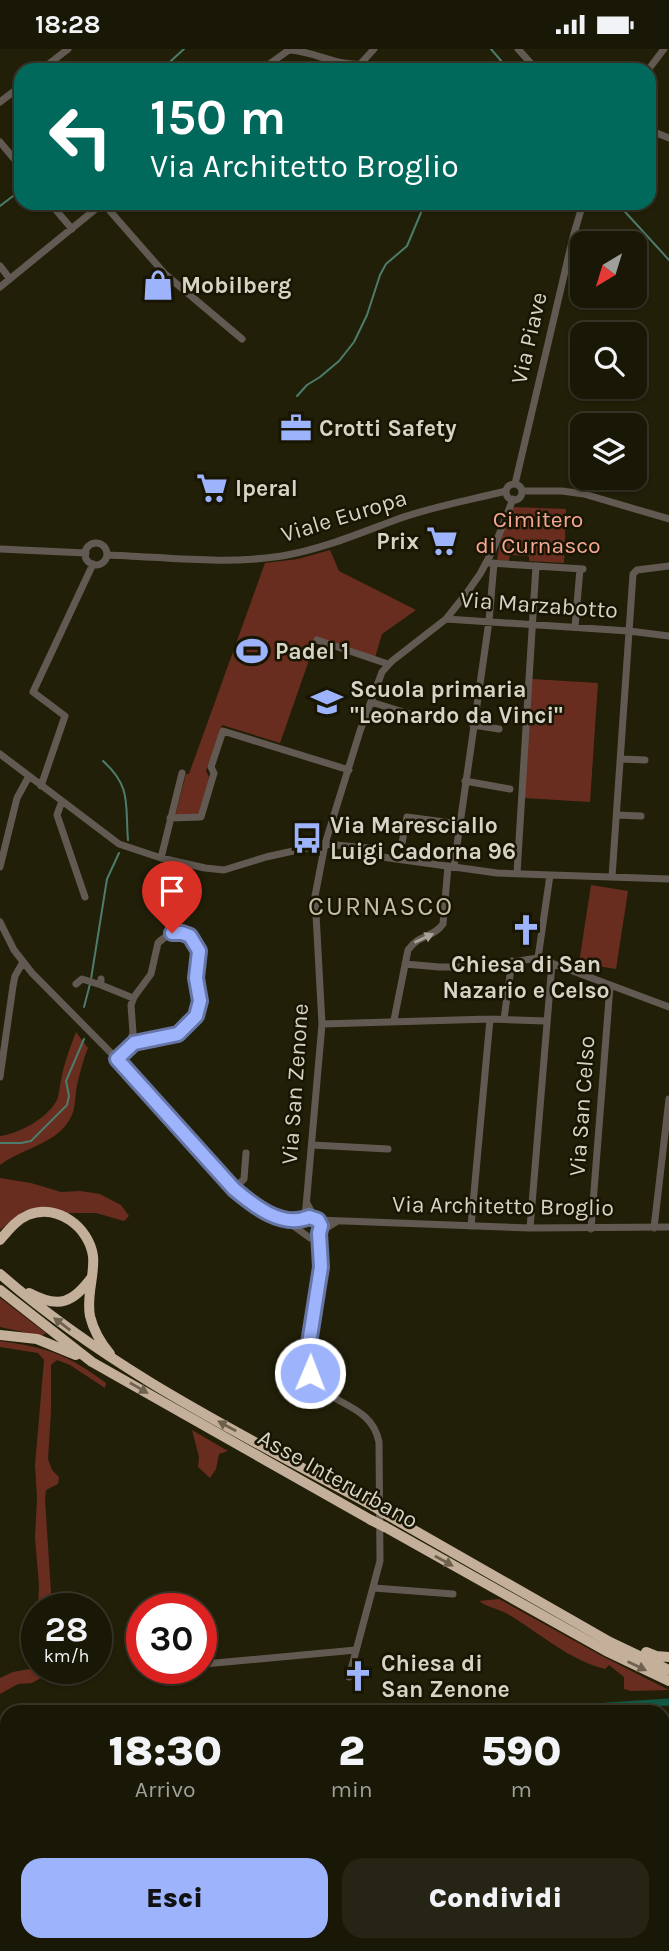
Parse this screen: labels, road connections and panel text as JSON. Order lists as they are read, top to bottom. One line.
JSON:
{"streets":{"highway":["Asse Interurbano"],"street":["Via Piave","Viale Europa","Via Marzabotto","Via San Zenone","Via San Celso","Via Architetto Broglio"]},"crossings":[["Via Piave","Viale Europa"],["Via San Zenone","Via Architetto Broglio"],["Via San Celso","Via Architetto Broglio"]],"districts":["CURNASCO"],"parks":["Cimitero di Curnasco"],"places":{"shop":["Mobilberg"],"office":["Crotti Safety"],"supermarket":["Iperal","Prix"],"sports":["Padel 1"],"school or university":["Scuola primaria \"Leonardo da Vinci\""],"bus stop":["Via Maresciallo Luigi Cadorna 96"],"church":["Chiesa di San Nazario e Celso","Chiesa di San Zenone"]},"north":"bottom left","page":{"status":"18:28","turn":["150 m","Via Architetto Broglio"],"speed":"28 km/h","limit":"30","eta":["18:30","Arrivo","2","min","590","m"],"buttons":["Esci","Condividi"]}}
